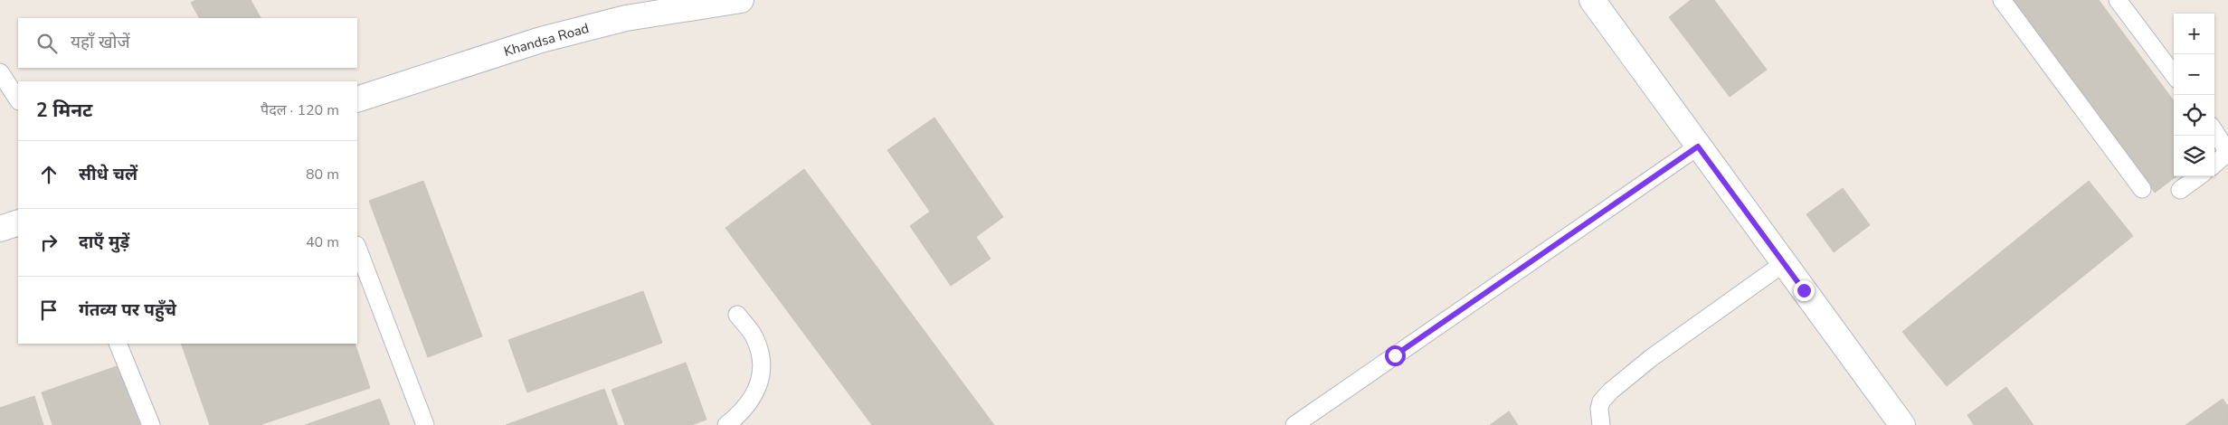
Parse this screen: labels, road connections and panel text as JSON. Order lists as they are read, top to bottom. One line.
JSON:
{"streets":{"street":["Khandsa Road"]},"page":{"map_buttons":["+","−"],"search":"यहाँ खोजें","heading":["2 मिनट","पैदल · 120 m"],"list":[["सीधे चलें","80 m"],["दाएँ मुड़ें","40 m"],"गंतव्य पर पहुँचे"]}}
